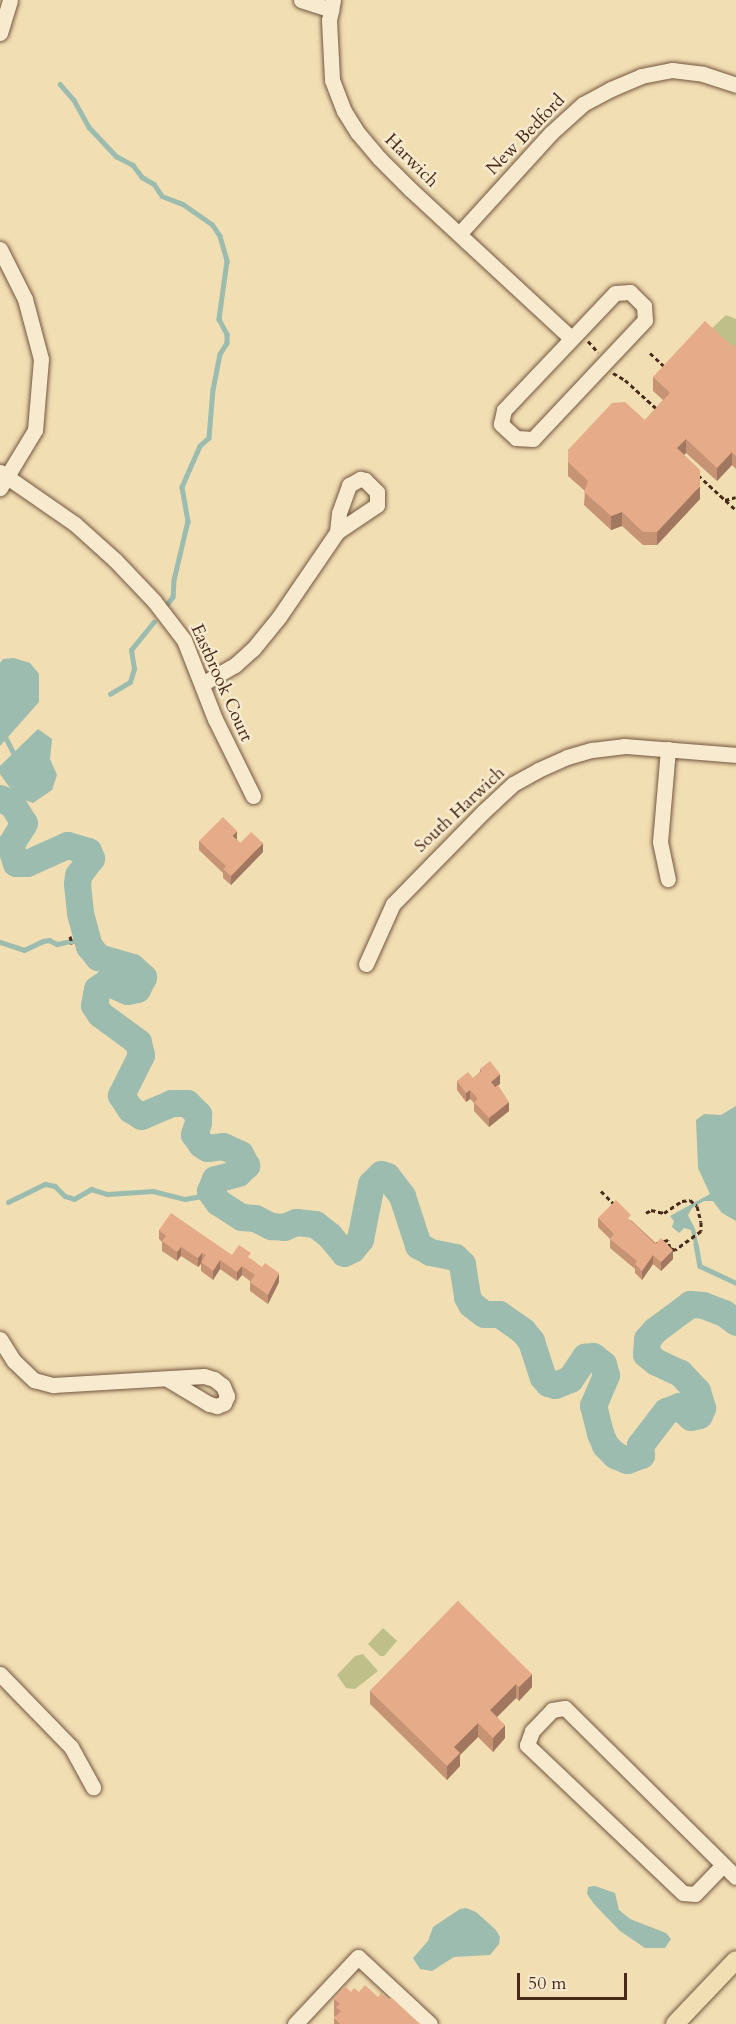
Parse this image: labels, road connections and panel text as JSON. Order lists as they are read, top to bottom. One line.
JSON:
{"streets":{"street":["New Bedford","Harwich","Eastbrook Court","South Harwich"]},"crossings":[["New Bedford","Harwich"]],"scale_bar":"50 m"}
